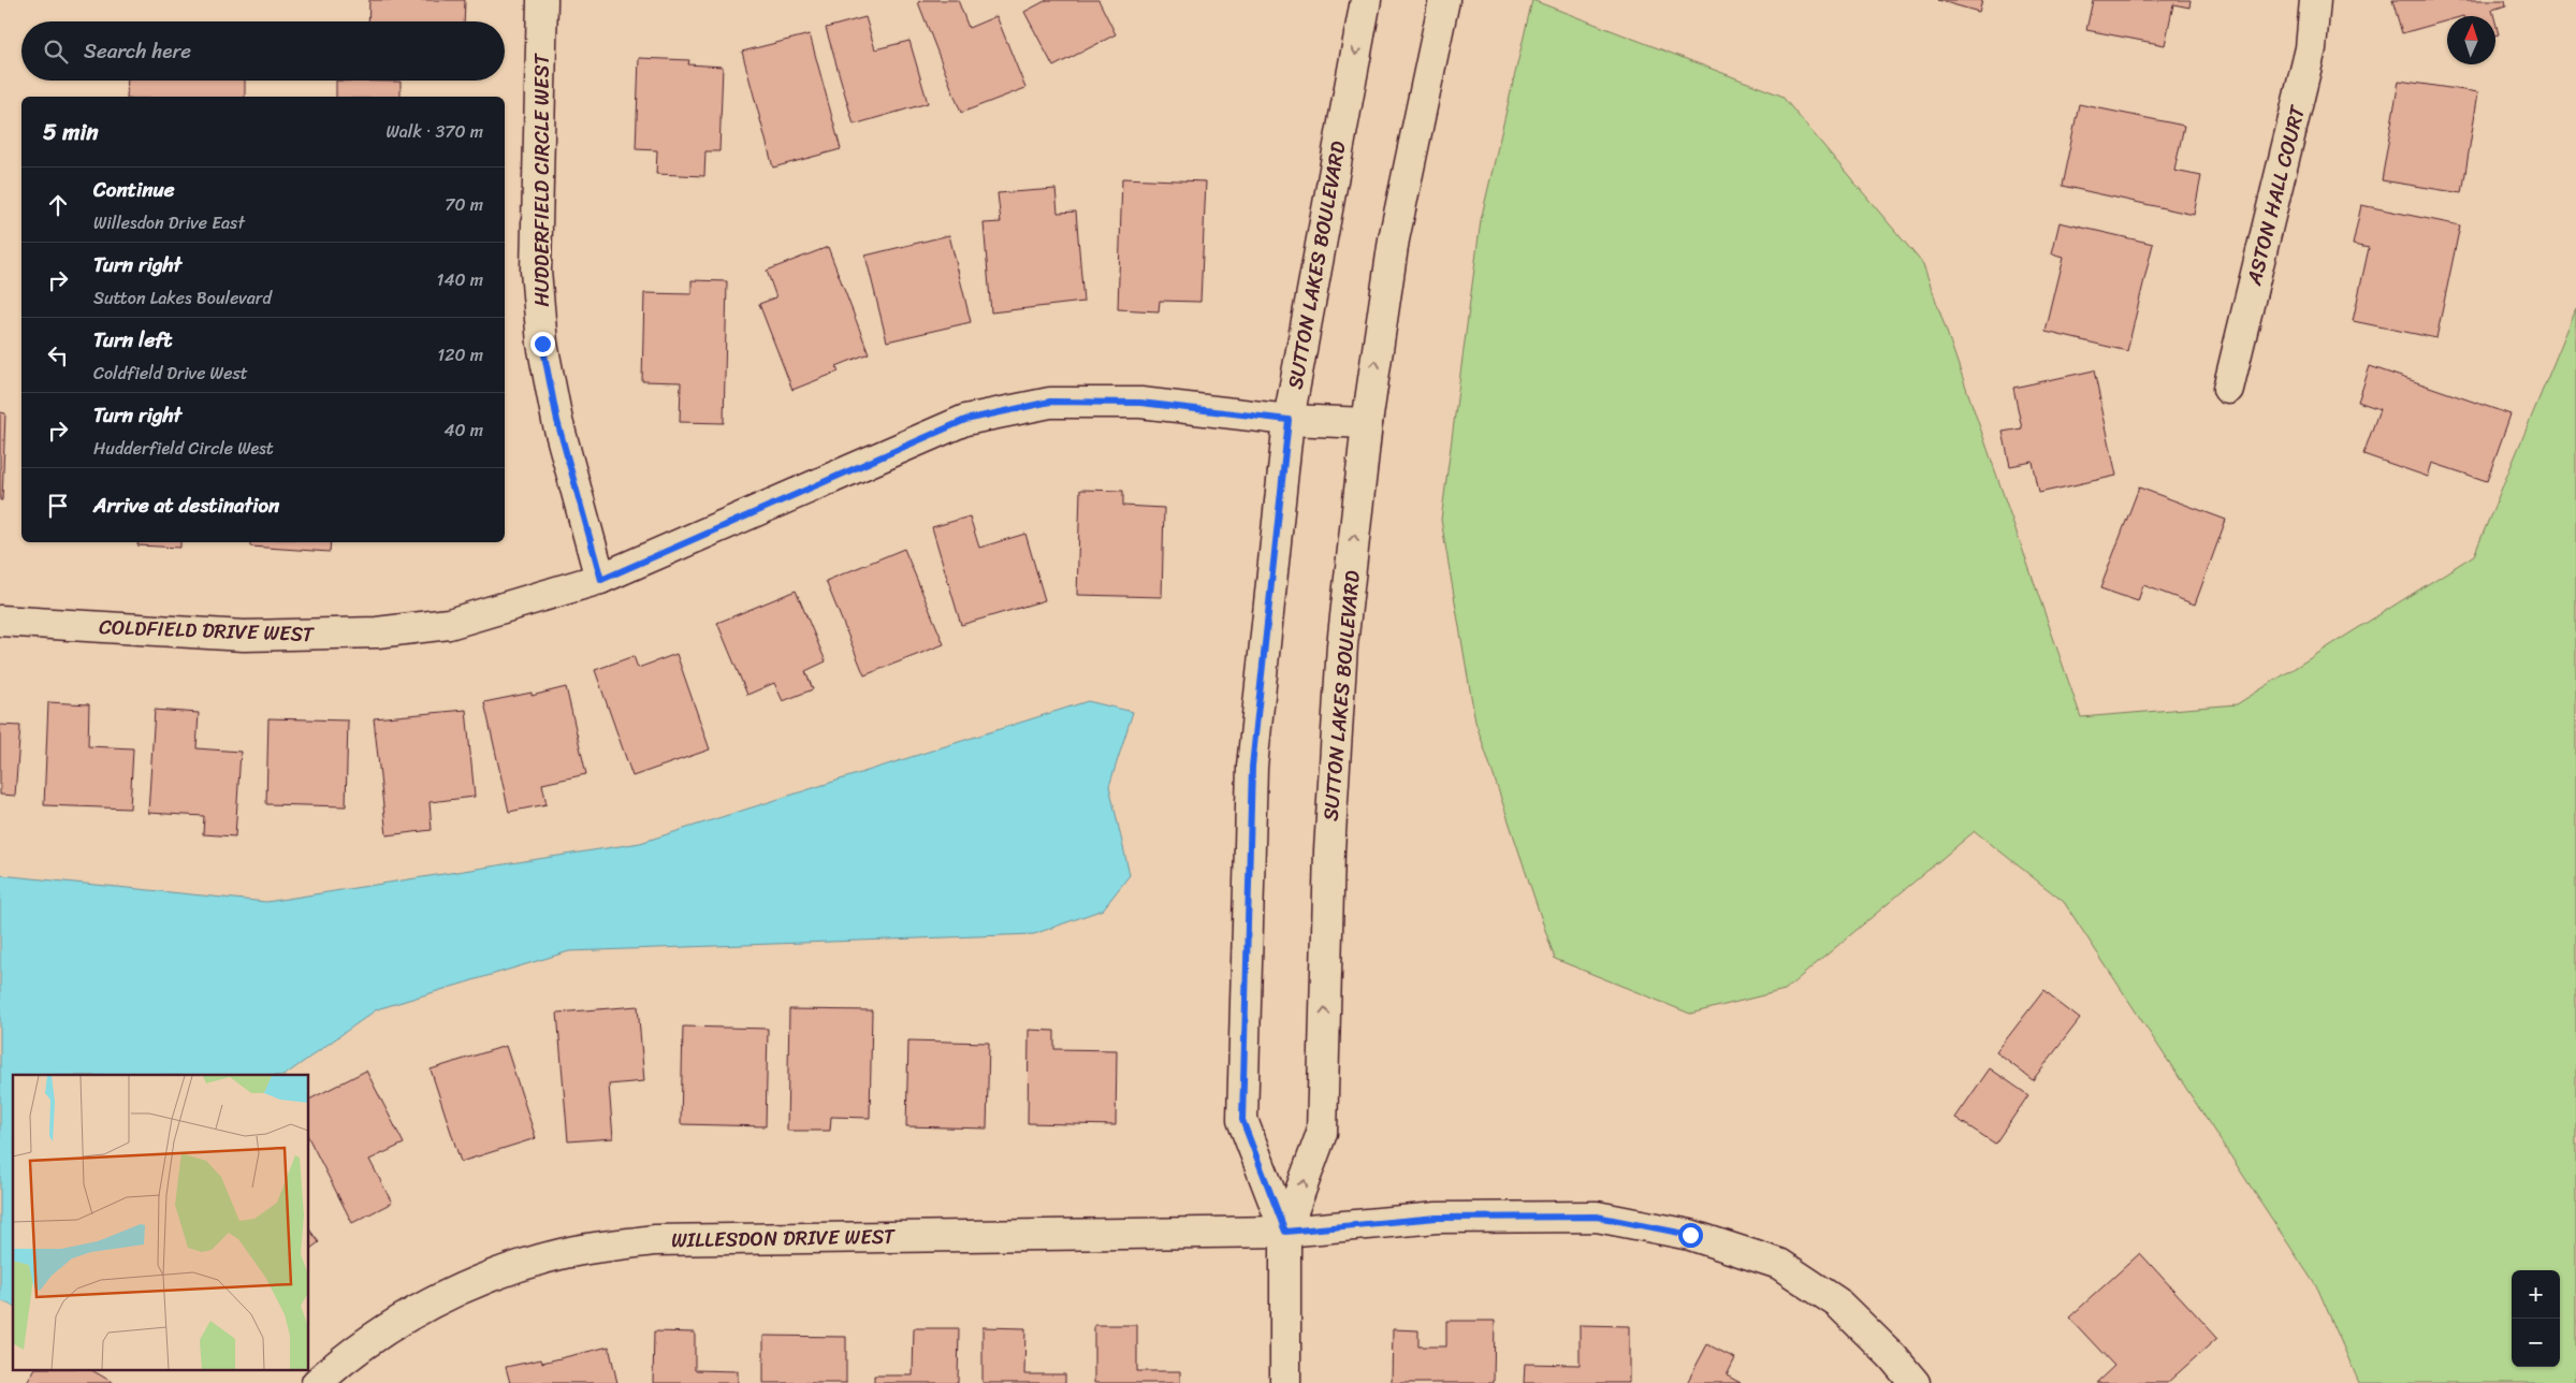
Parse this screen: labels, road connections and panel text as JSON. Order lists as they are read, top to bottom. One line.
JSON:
{"streets":{"street":["HUDDERFIELD CIRCLE WEST","ASTON HALL COURT","SUTTON LAKES BOULEVARD","COLDFIELD DRIVE WEST","WILLESDON DRIVE WEST"]},"crossings":[["HUDDERFIELD CIRCLE WEST","COLDFIELD DRIVE WEST"],["SUTTON LAKES BOULEVARD","COLDFIELD DRIVE WEST"],["SUTTON LAKES BOULEVARD","WILLESDON DRIVE WEST"]],"north":"top","page":{"search":"Search here","heading":["5 min","Walk · 370 m"],"list":[["Continue","Willesdon Drive East","70 m"],["Turn right","Sutton Lakes Boulevard","140 m"],["Turn left","Coldfield Drive West","120 m"],["Turn right","Hudderfield Circle West","40 m"],"Arrive at destination"],"map_buttons":["+","−"]}}
